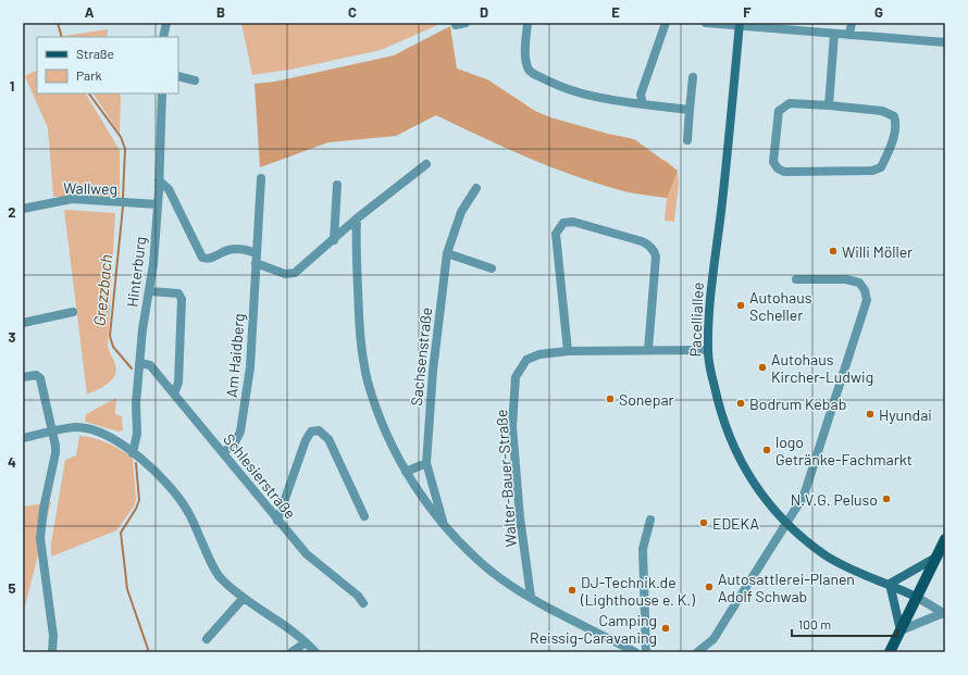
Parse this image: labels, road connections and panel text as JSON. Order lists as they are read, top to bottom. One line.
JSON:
{"streets":{"main road":["Pacelliallee"],"street":["Wallweg","Hinterburg","Am Haidberg","Sachsenstraße","Schlesierstraße","Walter-Bauer-Straße"]},"crossings":[["Wallweg","Hinterburg"],["Hinterburg","Schlesierstraße"],["Pacelliallee","Walter-Bauer-Straße"],["Am Haidberg","Schlesierstraße"]],"water":["Grezzbach"],"places":["Willi Möller","Autohaus Scheller","Autohaus Kircher-Ludwig","Sonepar","Bodrum Kebab","Hyundai","logo Getränke-Fachmarkt","N.V.G. Peluso","EDEKA","Autosattlerei-Planen Adolf Schwab","DJ-Technik.de (Lighthouse e. K.)","Camping Reissig-Caravaning"],"legend":["Straße","Park"],"scale_bar":"100 m","grid":{"columns":["A","B","C","D","E","F","G"],"rows":["1","2","3","4","5"]}}
